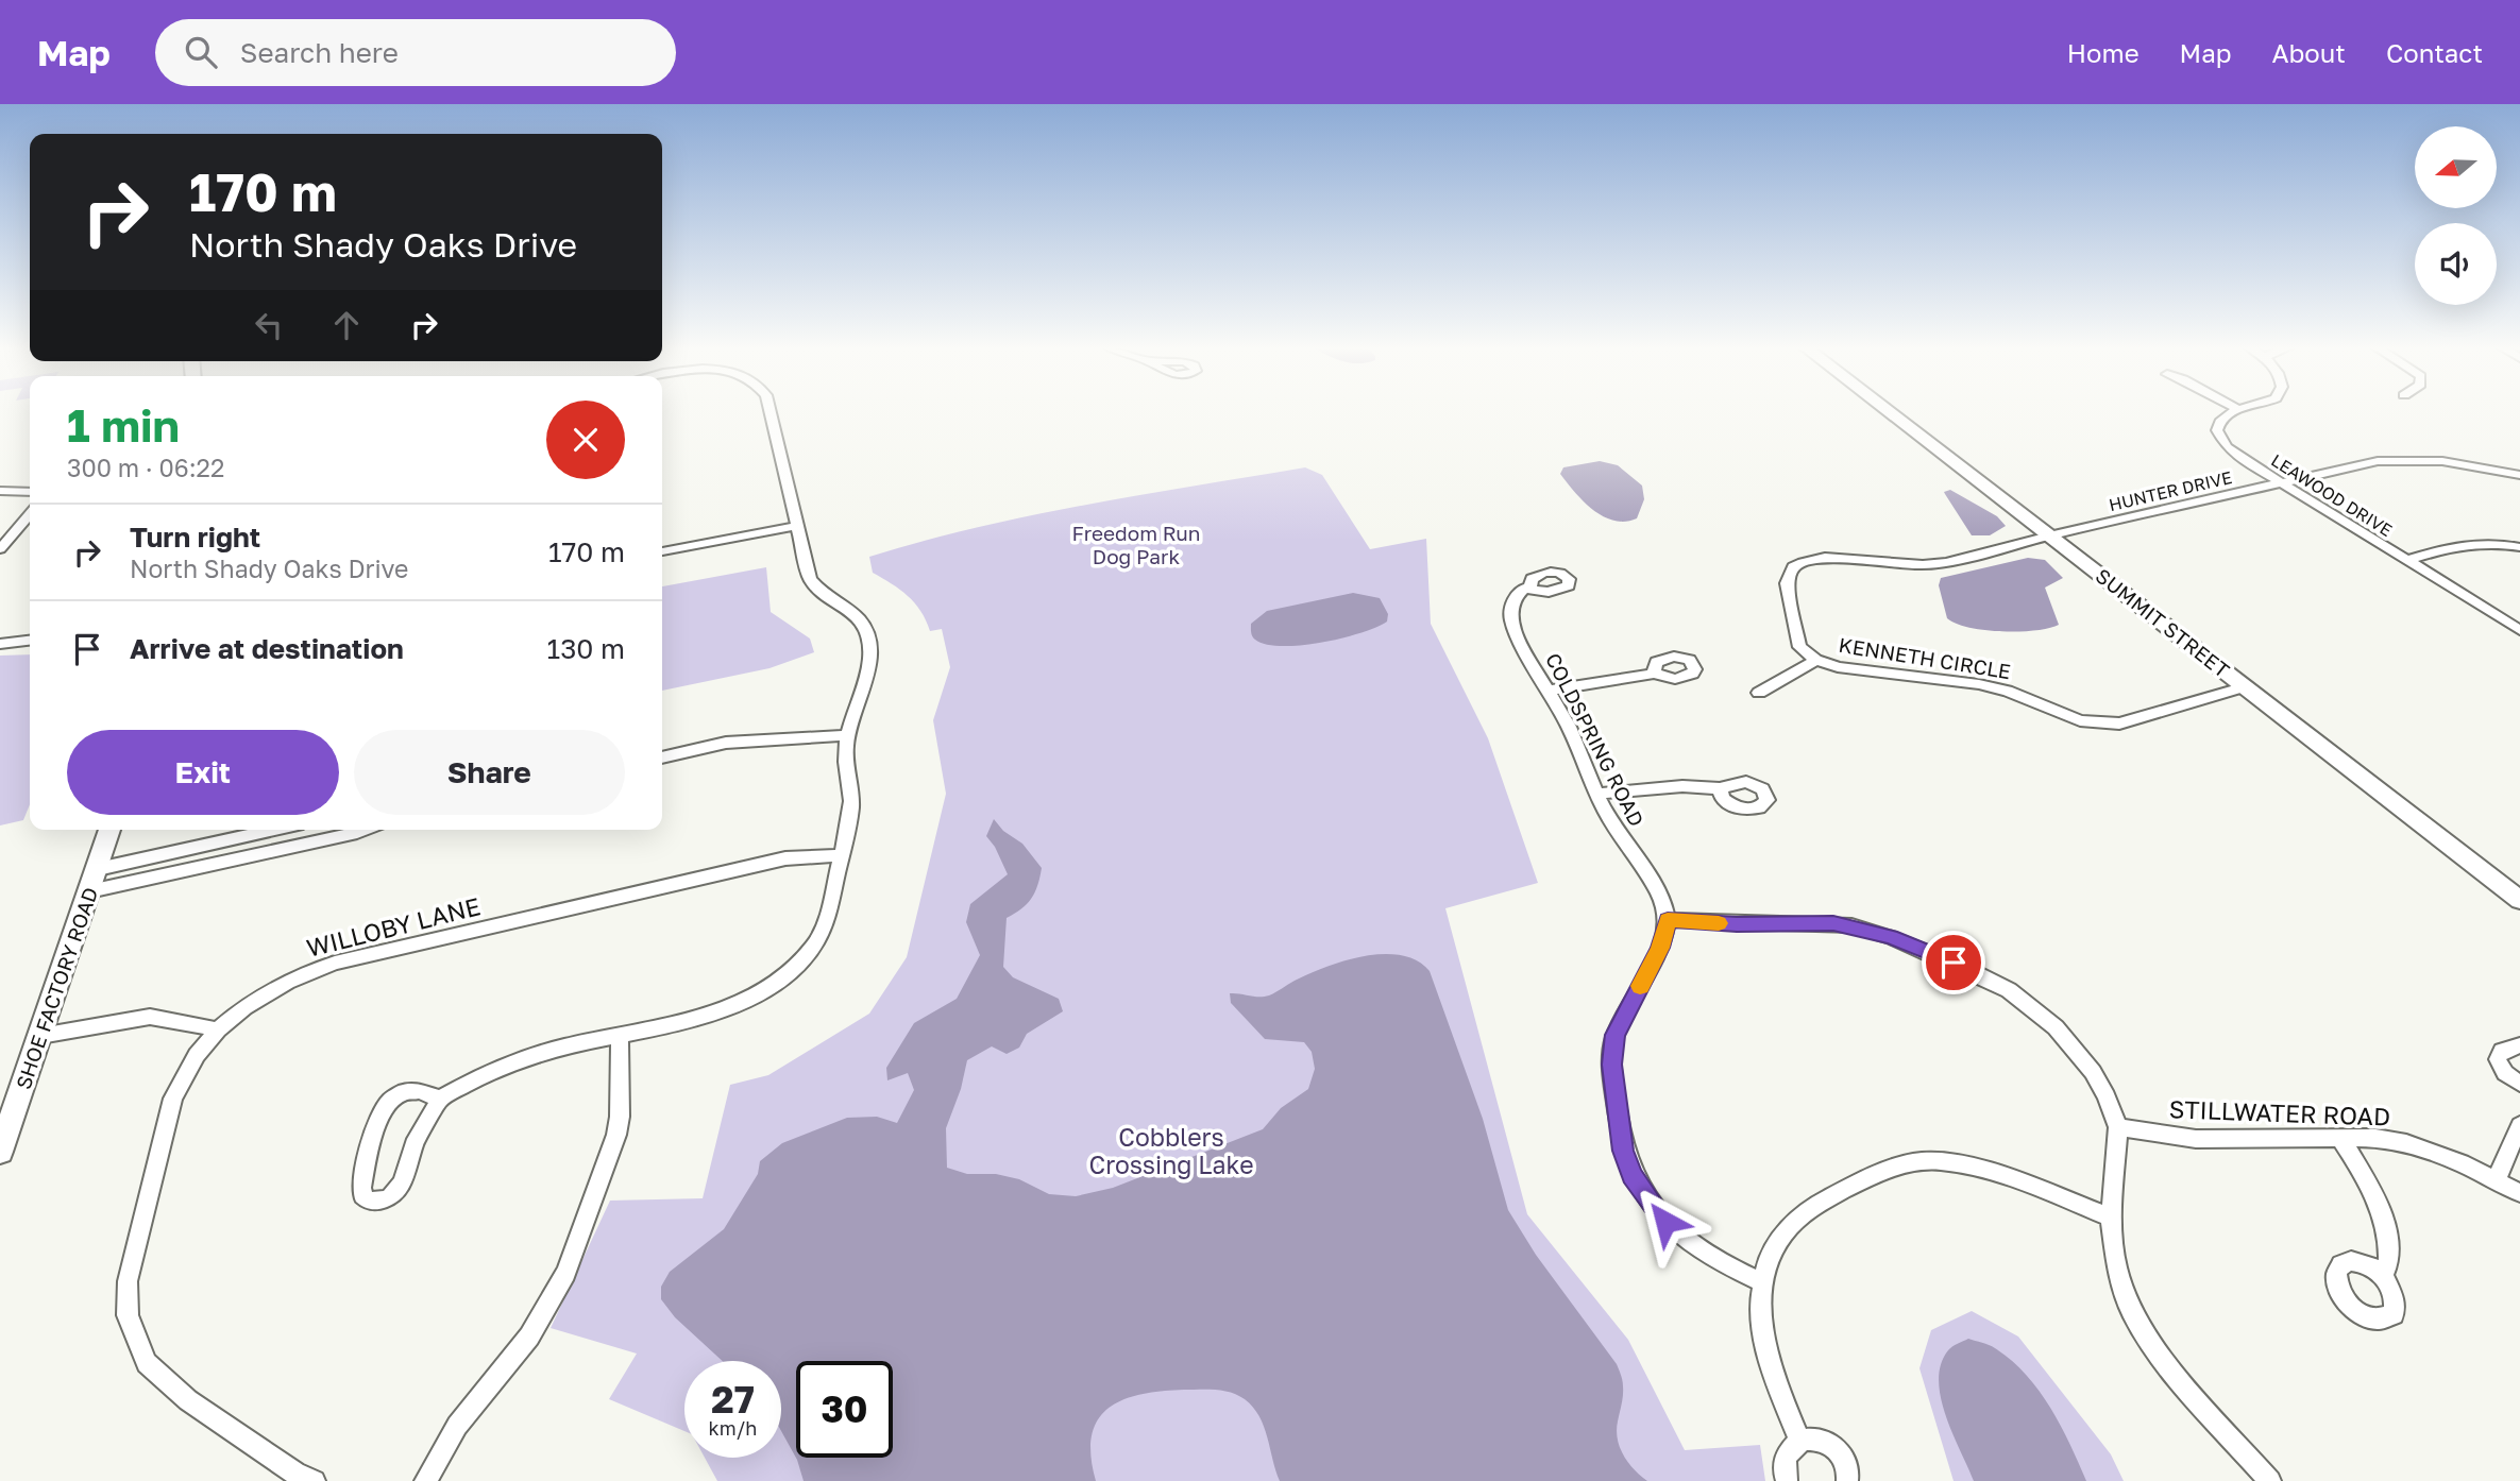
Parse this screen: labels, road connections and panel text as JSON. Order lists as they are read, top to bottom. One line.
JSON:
{"streets":{"main road":["SUMMIT STREET","SHOE FACTORY ROAD"],"street":["HUNTER DRIVE","LEAWOOD DRIVE","KENNETH CIRCLE","COLDSPRING ROAD","WILLOBY LANE","STILLWATER ROAD"]},"crossings":[["HUNTER DRIVE","LEAWOOD DRIVE"],["HUNTER DRIVE","SUMMIT STREET"],["HUNTER DRIVE","KENNETH CIRCLE"],["SUMMIT STREET","KENNETH CIRCLE"]],"parks":["Freedom Run Dog Park","Cobblers Crossing Lake"],"north":"left","page":{"header":"Map","search":"Search here","nav":["Home","Map","About","Contact"],"turn":["170 m","North Shady Oaks Drive"],"heading":["1 min","300 m · 06:22"],"list":[{"name":"Turn right","note":"North Shady Oaks Drive","value":"170 m"},{"name":"Arrive at destination","value":"130 m"}],"buttons":["Exit","Share"],"speed":"27 km/h","limit":"30"}}
